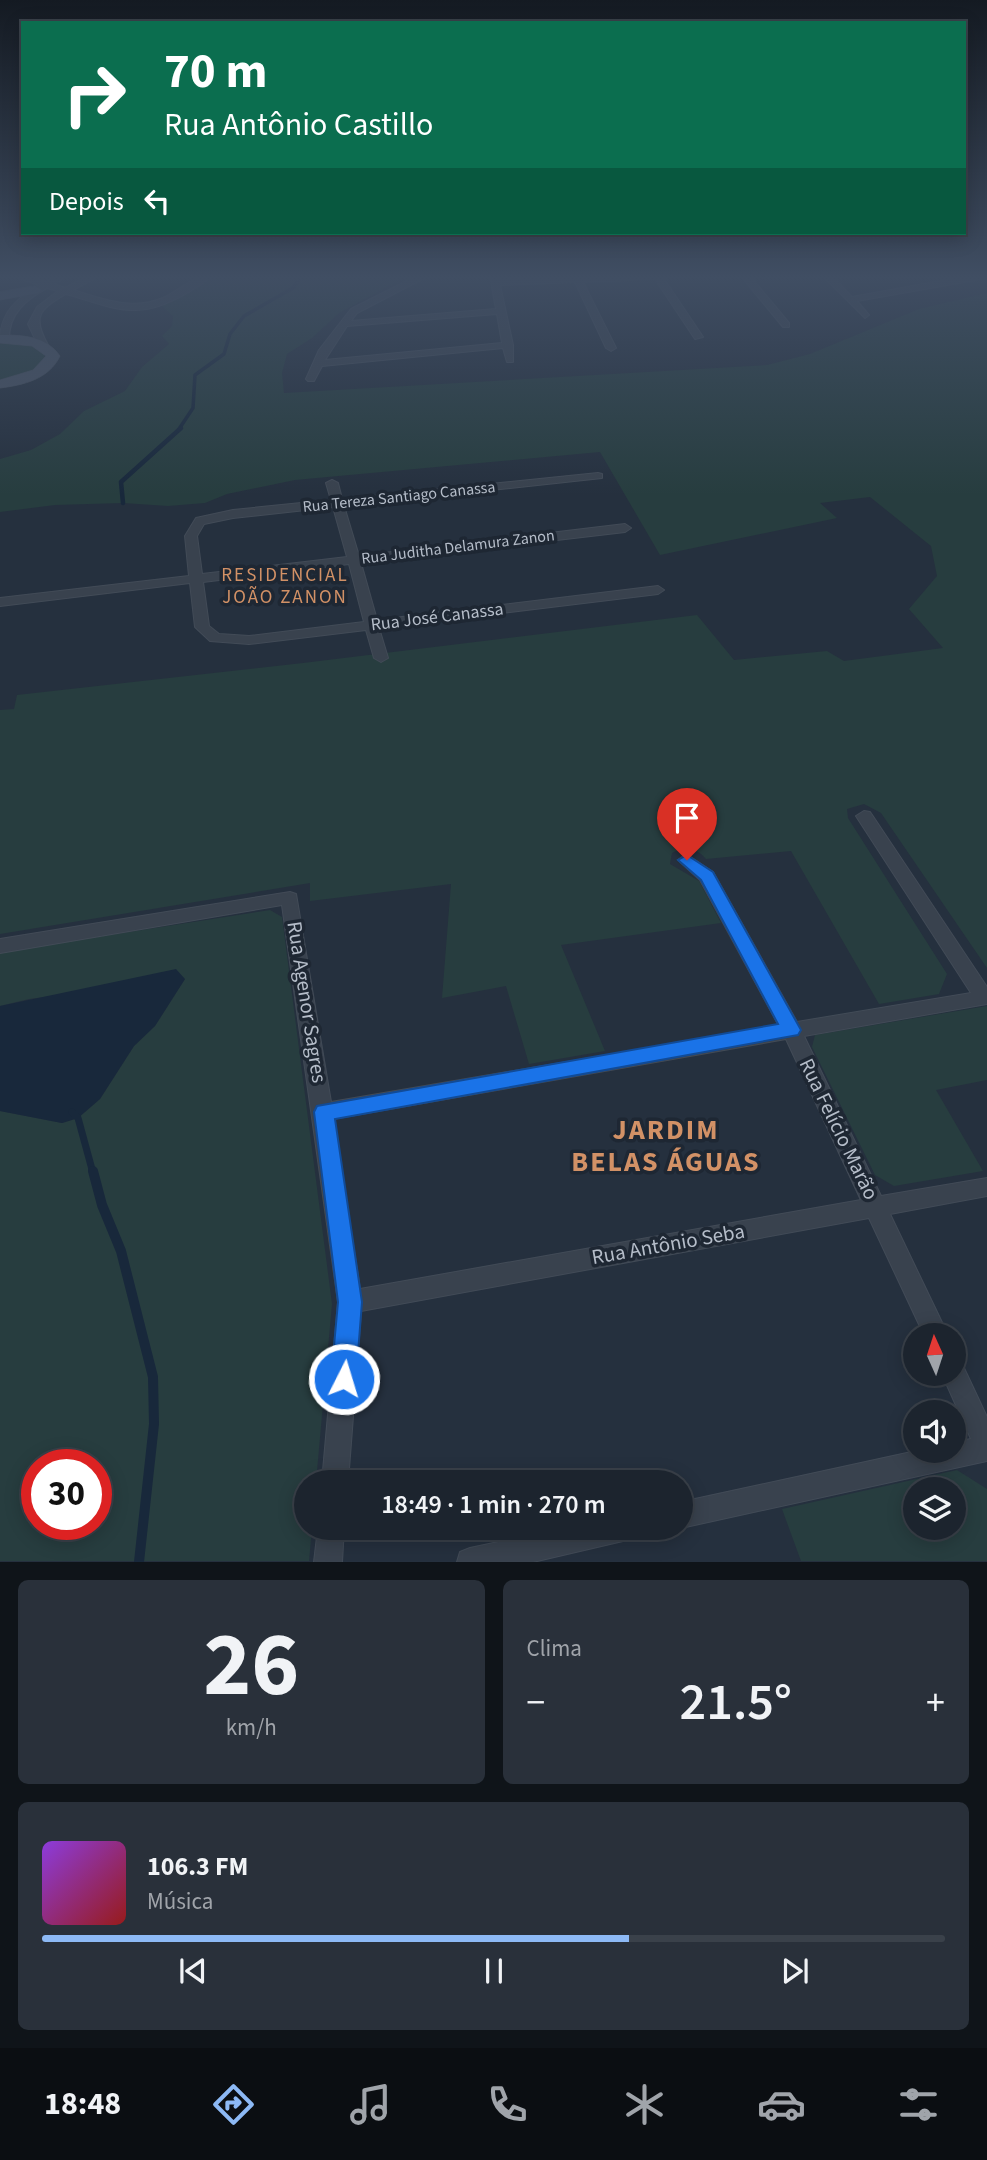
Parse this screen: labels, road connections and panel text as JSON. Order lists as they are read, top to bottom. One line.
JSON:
{"streets":{"street":["Rua Tereza Santiago Canassa","Rua Juditha Delamura Zanon","Rua José Canassa","Rua Agenor Sagres","Rua Felício Marão","Rua Antônio Seba"]},"crossings":[["Rua Tereza Santiago Canassa","Rua Juditha Delamura Zanon"],["Rua Tereza Santiago Canassa","Rua José Canassa"],["Rua Juditha Delamura Zanon","Rua José Canassa"],["Rua Agenor Sagres","Rua Antônio Seba"],["Rua Felício Marão","Rua Antônio Seba"]],"districts":["RESIDENCIAL JOÃO ZANON","JARDIM BELAS ÁGUAS"],"north":"top","page":{"turn":["70 m","Rua Antônio Castillo"],"then":"Depois","limit":"30","trip":"18:49 · 1 min · 270 m","tile":[["26","km/h"],"Clima"],"heat":["−","21.5°","+"],"song":["106.3 FM","Música"],"tabs":"18:48"}}
